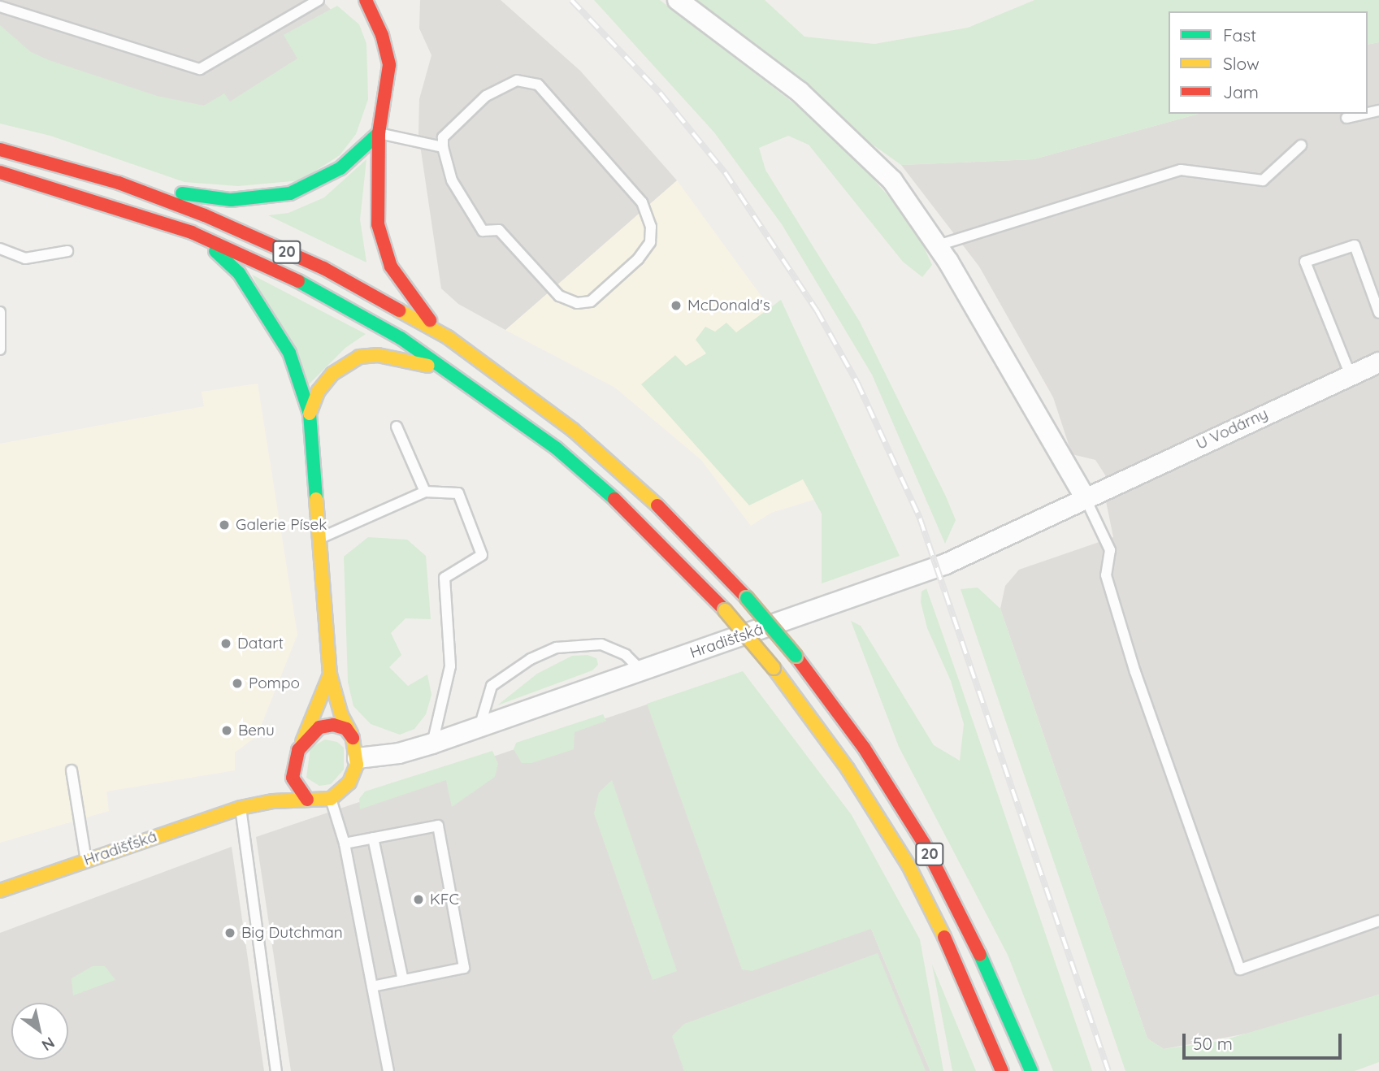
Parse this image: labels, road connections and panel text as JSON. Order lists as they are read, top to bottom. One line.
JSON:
{"streets":{"main road":["20","Hradišťská"],"street":["U Vodárny"]},"crossings":[["U Vodárny","Hradišťská"]],"places":["McDonald's","Galerie Písek","Datart","Pompo","Benu","KFC","Big Dutchman"],"legend":["Fast","Slow","Jam"],"scale_bar":"50 m","north":"bottom right"}
